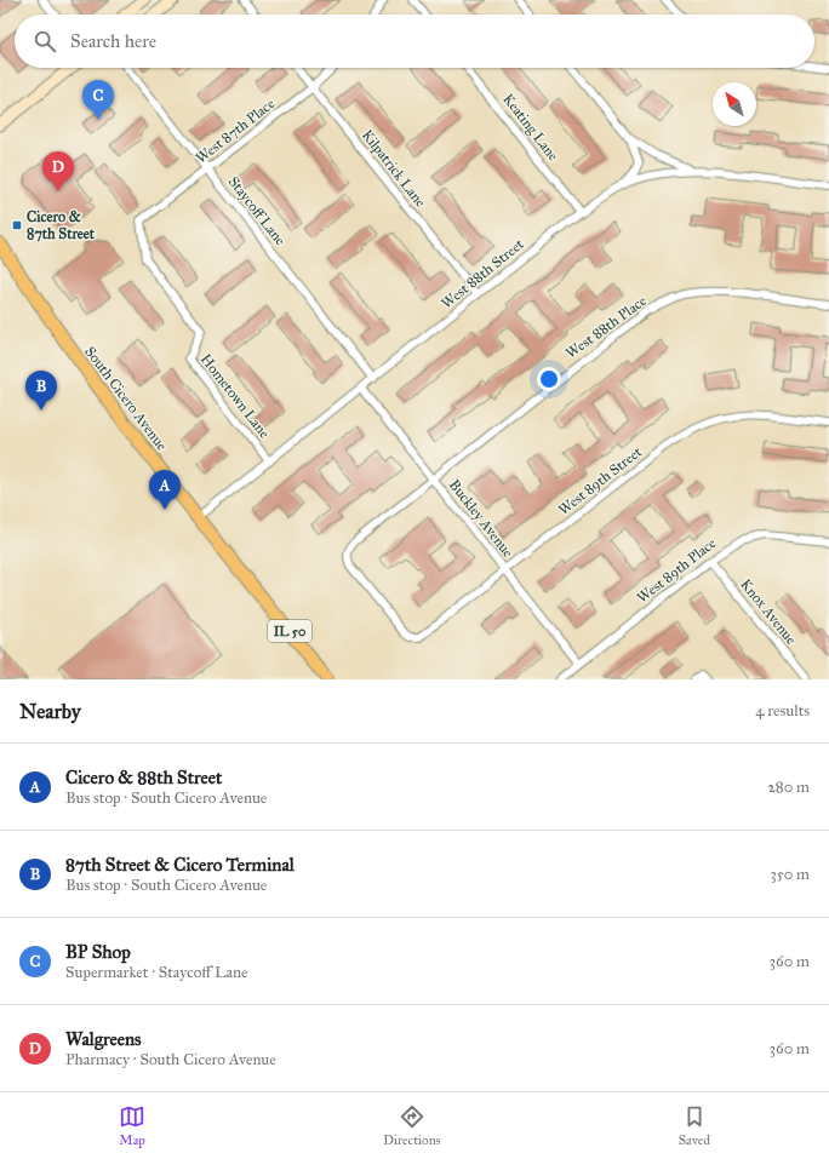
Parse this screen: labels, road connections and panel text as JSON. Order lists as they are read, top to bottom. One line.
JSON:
{"streets":{"main road":["South Cicero Avenue","IL 50"],"street":["Keating Lane","West 87th Place","Kilpatrick Lane","Staycoff Lane","West 88th Street","West 88th Place","Hometown Lane","West 89th Street","Buckley Avenue","West 89th Place","Knox Avenue"]},"crossings":[["Keating Lane","West 88th Street"],["West 87th Place","Kilpatrick Lane"],["West 87th Place","Staycoff Lane"],["West 87th Place","Hometown Lane"],["Kilpatrick Lane","West 88th Street"],["Staycoff Lane","West 88th Street"],["West 88th Street","Hometown Lane"],["West 88th Street","South Cicero Avenue"],["West 88th Street","Buckley Avenue"],["West 88th Place","West 89th Street"],["West 88th Place","Buckley Avenue"],["West 89th Street","Buckley Avenue"],["Buckley Avenue","West 89th Place"],["West 89th Place","Knox Avenue"]],"places":{"transit":["Cicero & 87th Street"]},"north":"top left","page":{"search":"Search here","pins":["C","D","B","A"],"heading":["Nearby","4 results"],"list":[{"mark":"A","name":"Cicero & 88th Street","note":"Bus stop · South Cicero Avenue","value":"280 m"},{"mark":"B","name":"87th Street & Cicero Terminal","note":"Bus stop · South Cicero Avenue","value":"350 m"},{"mark":"C","name":"BP Shop","note":"Supermarket · Staycoff Lane","value":"360 m"},{"mark":"D","name":"Walgreens","note":"Pharmacy · South Cicero Avenue","value":"360 m"}],"nav":["Map","Directions","Saved"]}}
